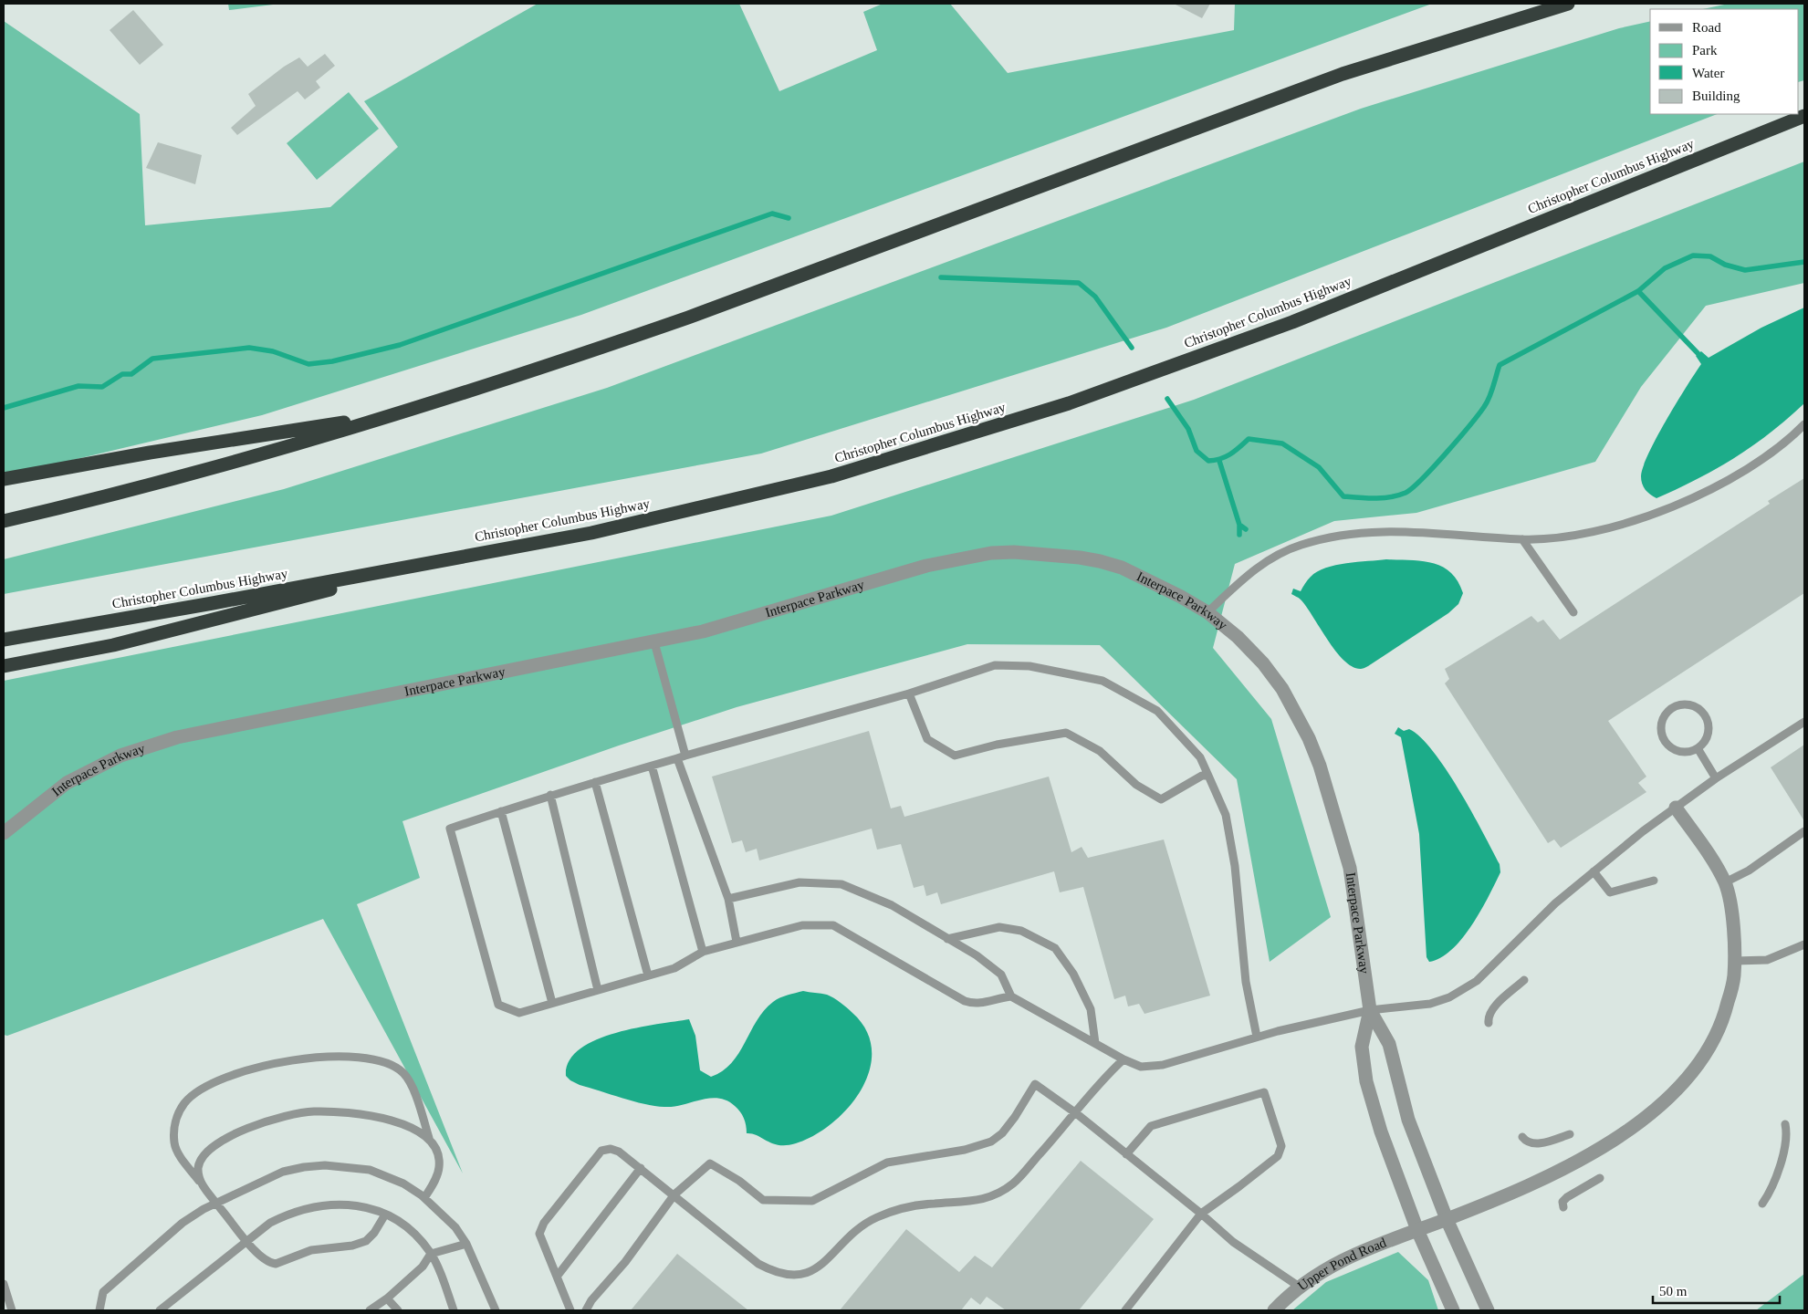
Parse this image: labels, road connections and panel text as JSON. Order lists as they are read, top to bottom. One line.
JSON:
{"streets":{"highway":["Christopher Columbus Highway"],"street":["Interpace Parkway","Upper Pond Road"]},"crossings":[["Interpace Parkway","Upper Pond Road"]],"legend":["Road","Park","Water","Building"],"scale_bar":"50 m"}
